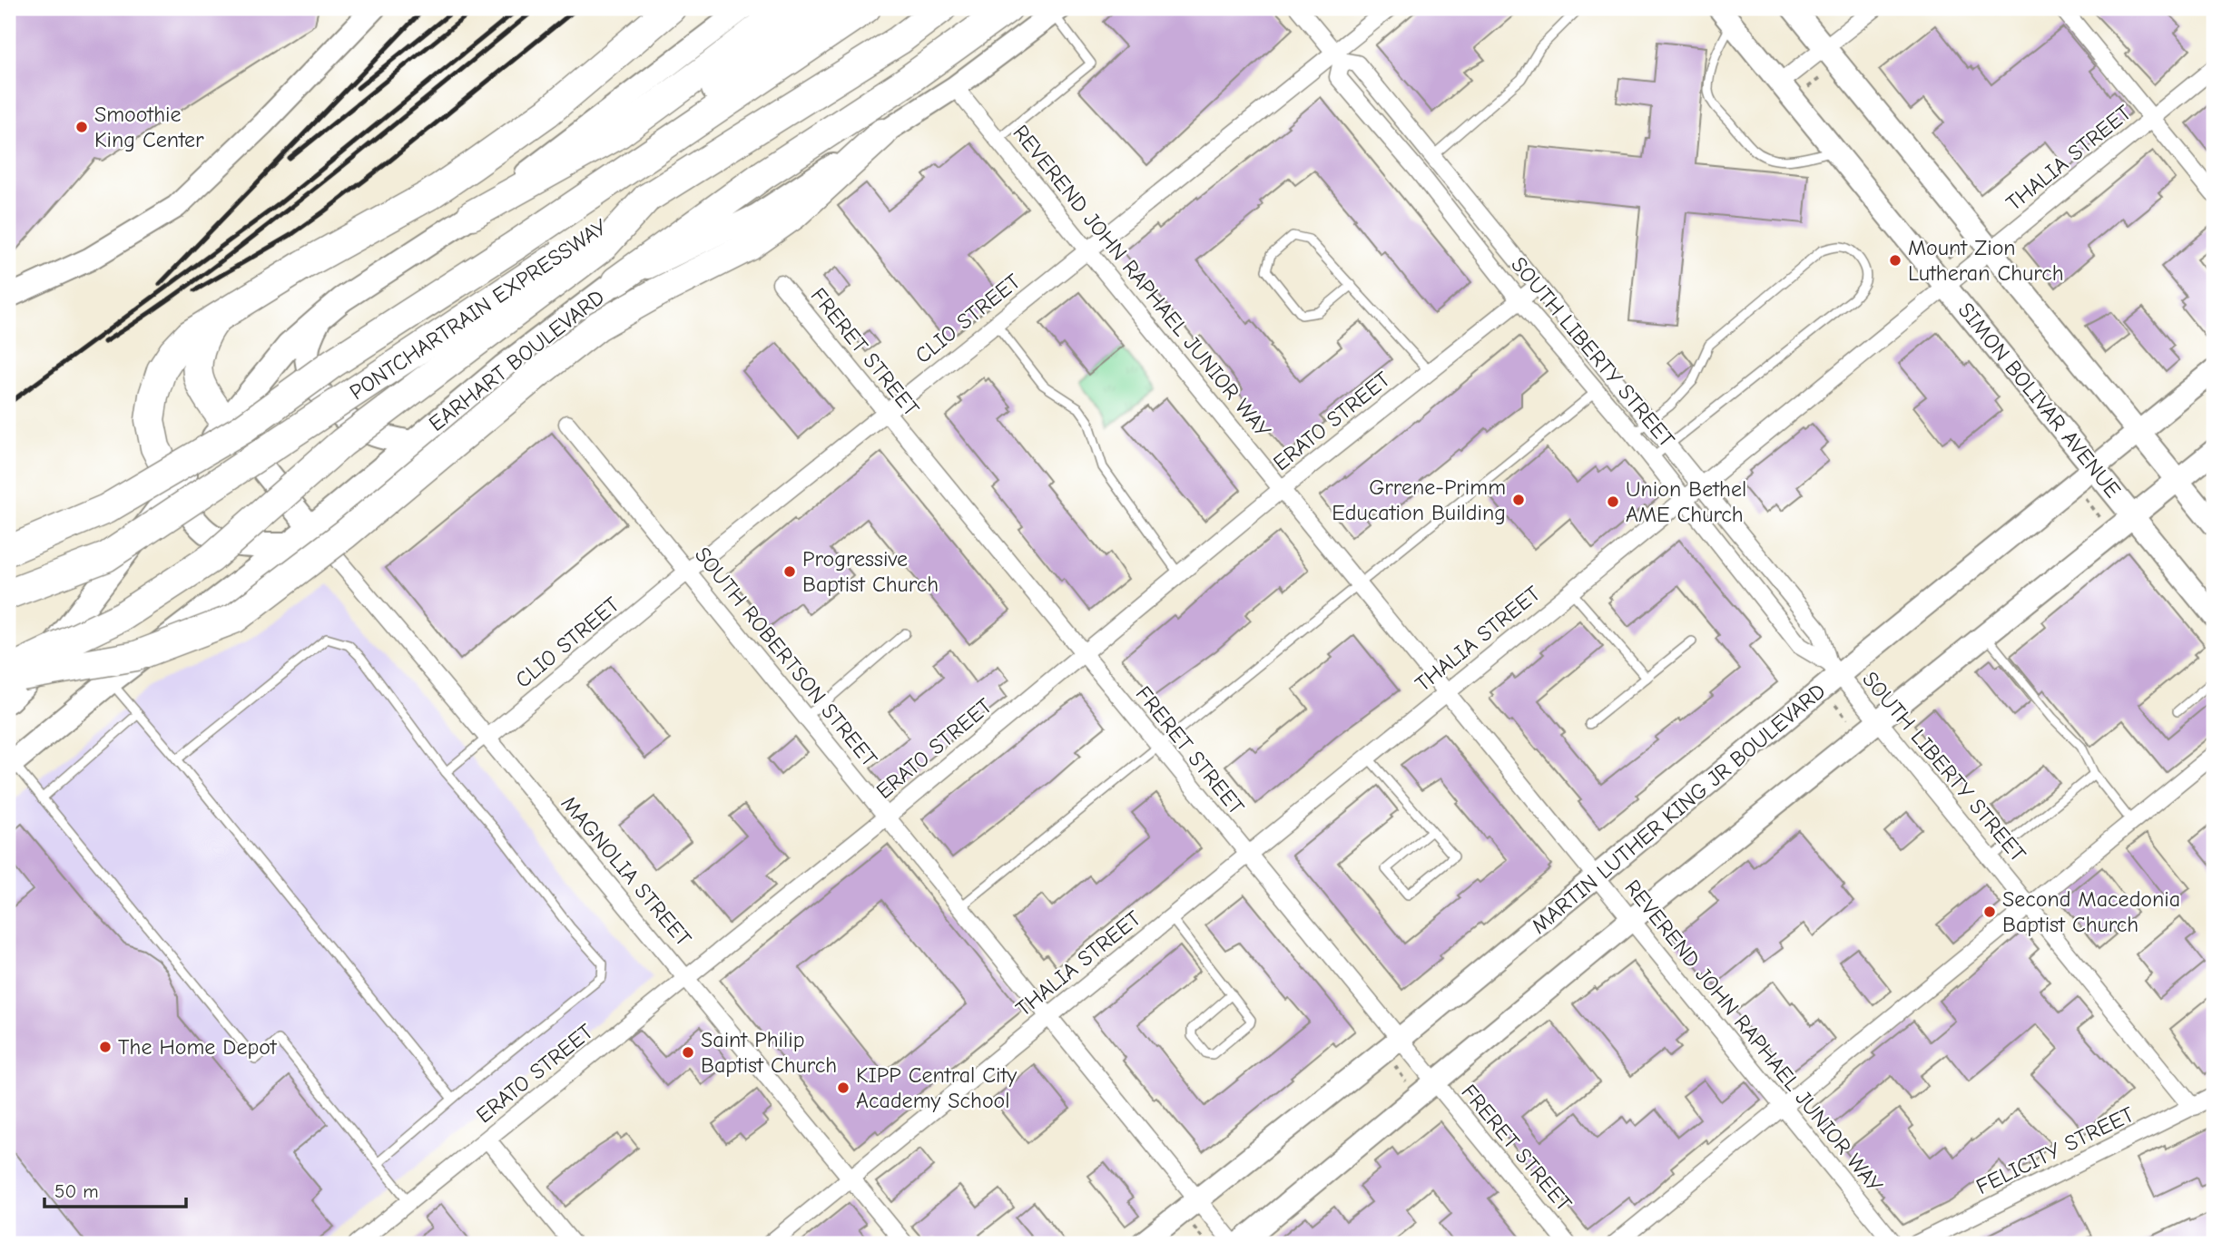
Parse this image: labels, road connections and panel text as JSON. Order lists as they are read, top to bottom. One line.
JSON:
{"streets":{"highway":["PONTCHARTRAIN EXPRESSWAY"],"main road":["EARHART BOULEVARD"],"street":["THALIA STREET","REVEREND JOHN RAPHAEL JUNIOR WAY","CLIO STREET","FRERET STREET","SOUTH LIBERTY STREET","SIMON BOLIVAR AVENUE","ERATO STREET","SOUTH ROBERTSON STREET","MARTIN LUTHER KING JR BOULEVARD","MAGNOLIA STREET","FELICITY STREET"]},"crossings":[["THALIA STREET","REVEREND JOHN RAPHAEL JUNIOR WAY"],["THALIA STREET","FRERET STREET"],["THALIA STREET","SOUTH LIBERTY STREET"],["THALIA STREET","SIMON BOLIVAR AVENUE"],["THALIA STREET","SOUTH ROBERTSON STREET"],["THALIA STREET","MAGNOLIA STREET"],["REVEREND JOHN RAPHAEL JUNIOR WAY","CLIO STREET"],["REVEREND JOHN RAPHAEL JUNIOR WAY","EARHART BOULEVARD"],["REVEREND JOHN RAPHAEL JUNIOR WAY","ERATO STREET"],["REVEREND JOHN RAPHAEL JUNIOR WAY","MARTIN LUTHER KING JR BOULEVARD"],["CLIO STREET","FRERET STREET"],["CLIO STREET","SOUTH LIBERTY STREET"],["CLIO STREET","SOUTH ROBERTSON STREET"],["CLIO STREET","MAGNOLIA STREET"],["FRERET STREET","ERATO STREET"],["FRERET STREET","MARTIN LUTHER KING JR BOULEVARD"],["SOUTH LIBERTY STREET","ERATO STREET"],["SOUTH LIBERTY STREET","MARTIN LUTHER KING JR BOULEVARD"],["SOUTH LIBERTY STREET","FELICITY STREET"],["EARHART BOULEVARD","MAGNOLIA STREET"],["SIMON BOLIVAR AVENUE","MARTIN LUTHER KING JR BOULEVARD"],["ERATO STREET","SOUTH ROBERTSON STREET"],["ERATO STREET","MAGNOLIA STREET"],["SOUTH ROBERTSON STREET","MARTIN LUTHER KING JR BOULEVARD"]],"places":["Smoothie King Center","Mount Zion Lutheran Church","Grrene-Primm Education Building","Union Bethel AME Church","Progressive Baptist Church","Second Macedonia Baptist Church","The Home Depot","Saint Philip Baptist Church","KIPP Central City Academy School"],"scale_bar":"50 m"}
